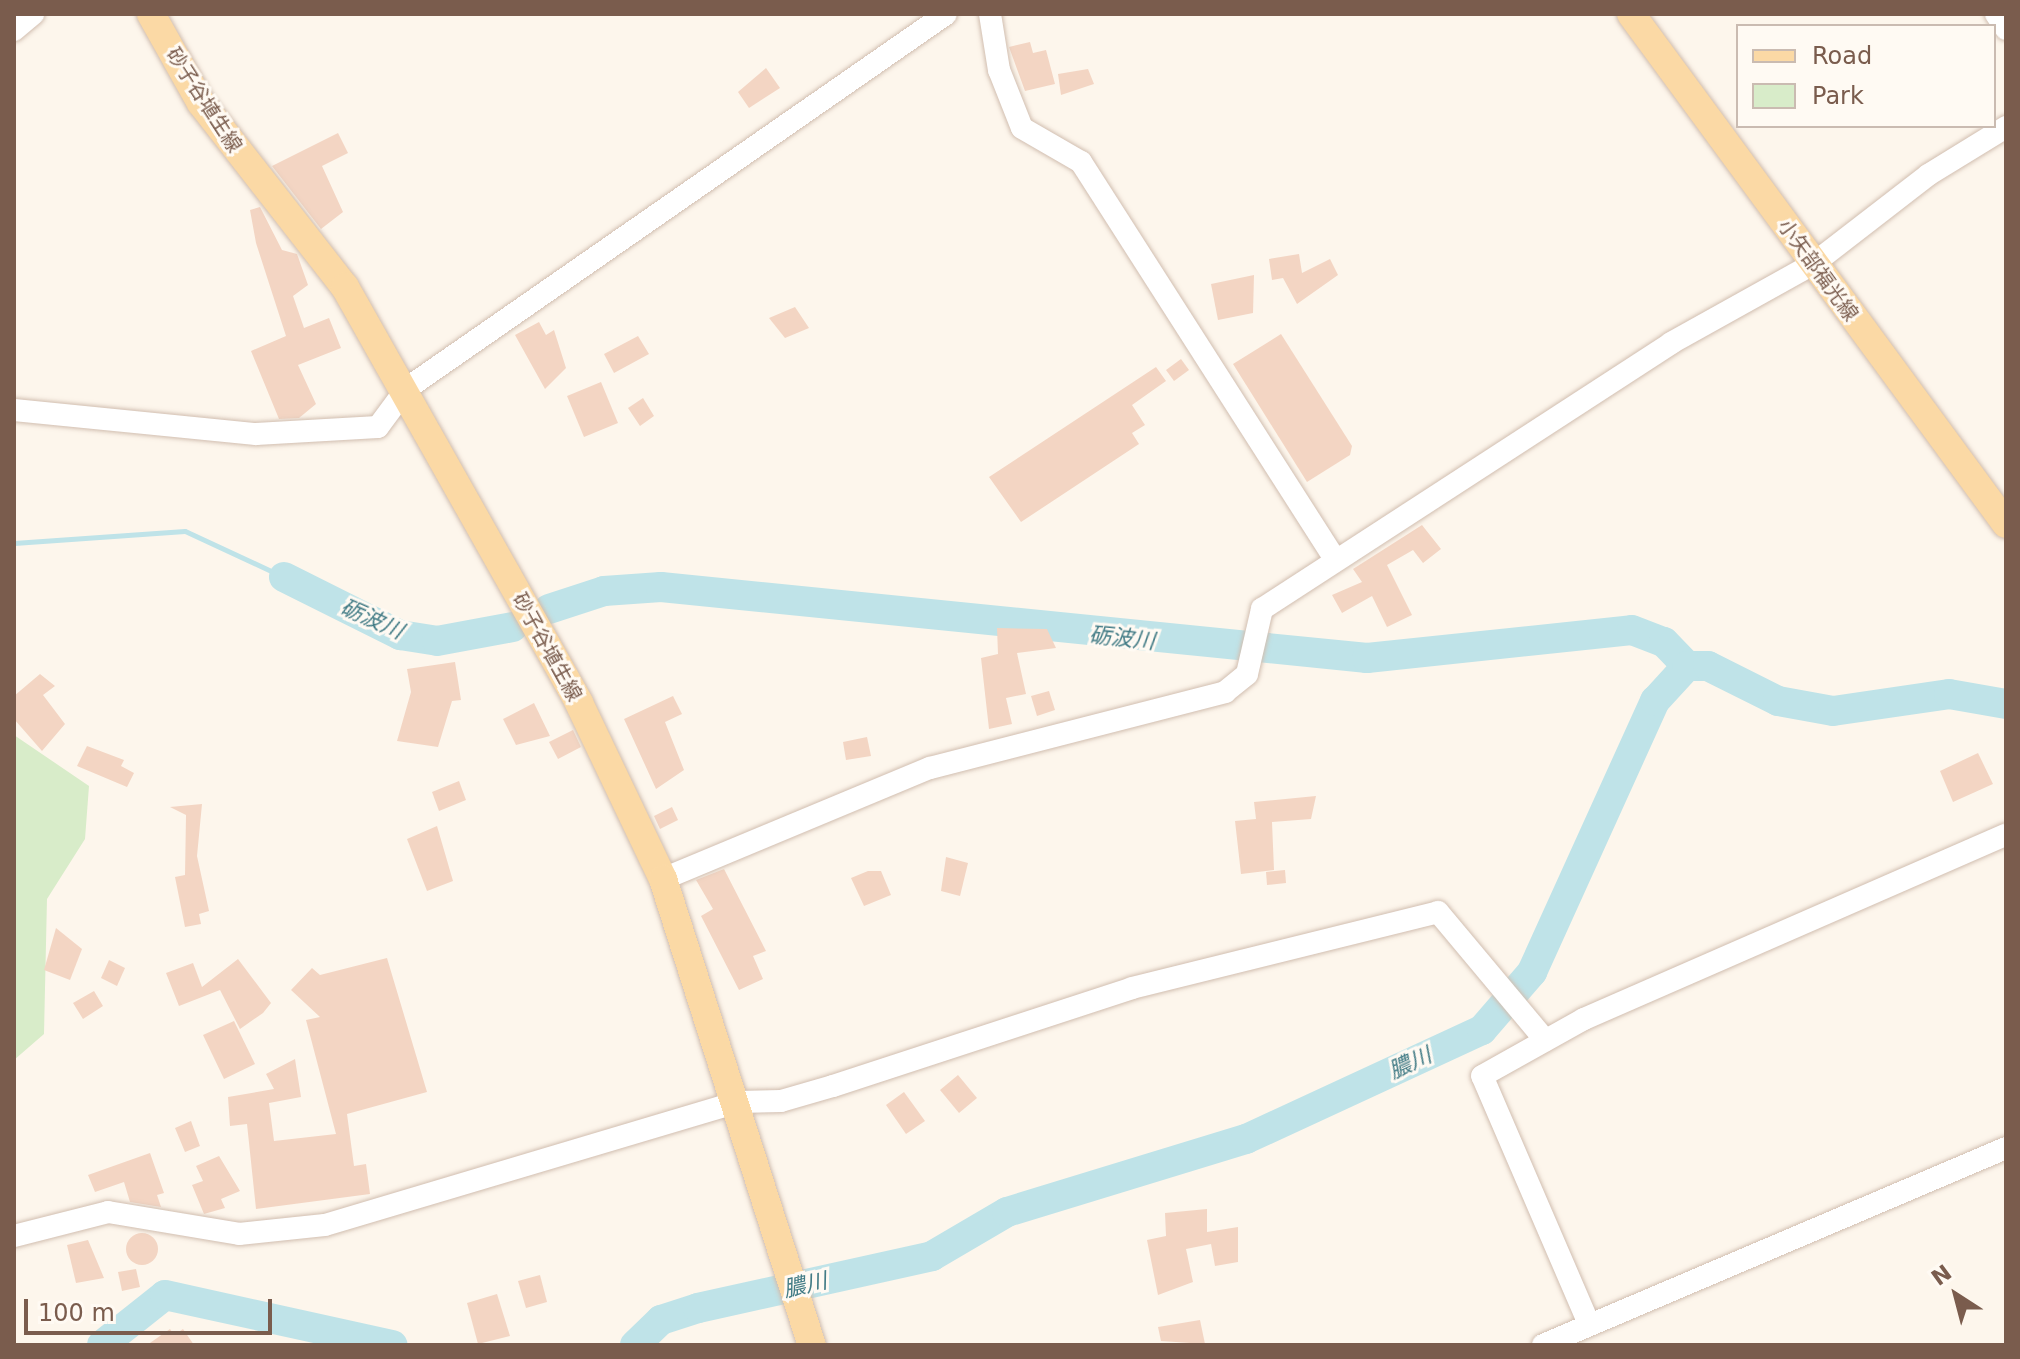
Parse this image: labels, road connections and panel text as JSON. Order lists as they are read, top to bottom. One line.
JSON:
{"streets":{"main road":["砂子谷埴生線","小矢部福光線"]},"water":["砺波川","膿川"],"legend":["Road","Park"],"scale_bar":"100 m","north":"top left"}
